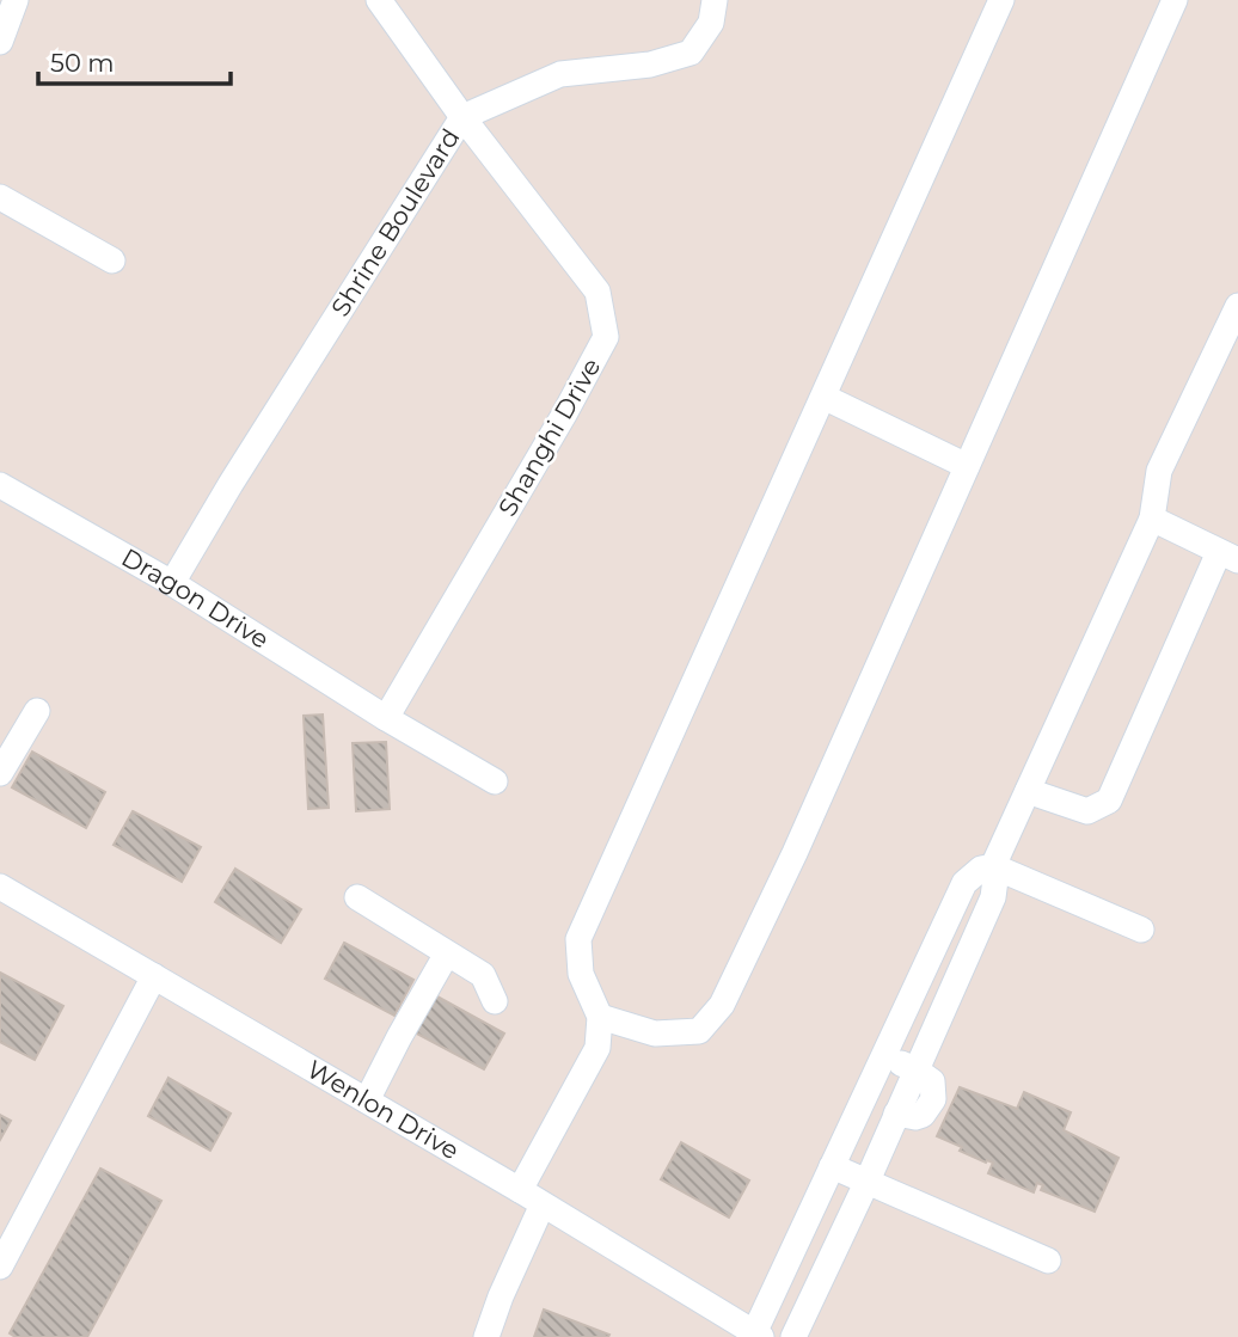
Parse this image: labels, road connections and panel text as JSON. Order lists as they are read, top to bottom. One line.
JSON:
{"streets":{"street":["Shrine Boulevard","Shanghi Drive","Dragon Drive","Wenlon Drive"]},"crossings":[["Shrine Boulevard","Shanghi Drive"],["Shrine Boulevard","Dragon Drive"],["Shanghi Drive","Dragon Drive"]],"scale_bar":"50 m"}
